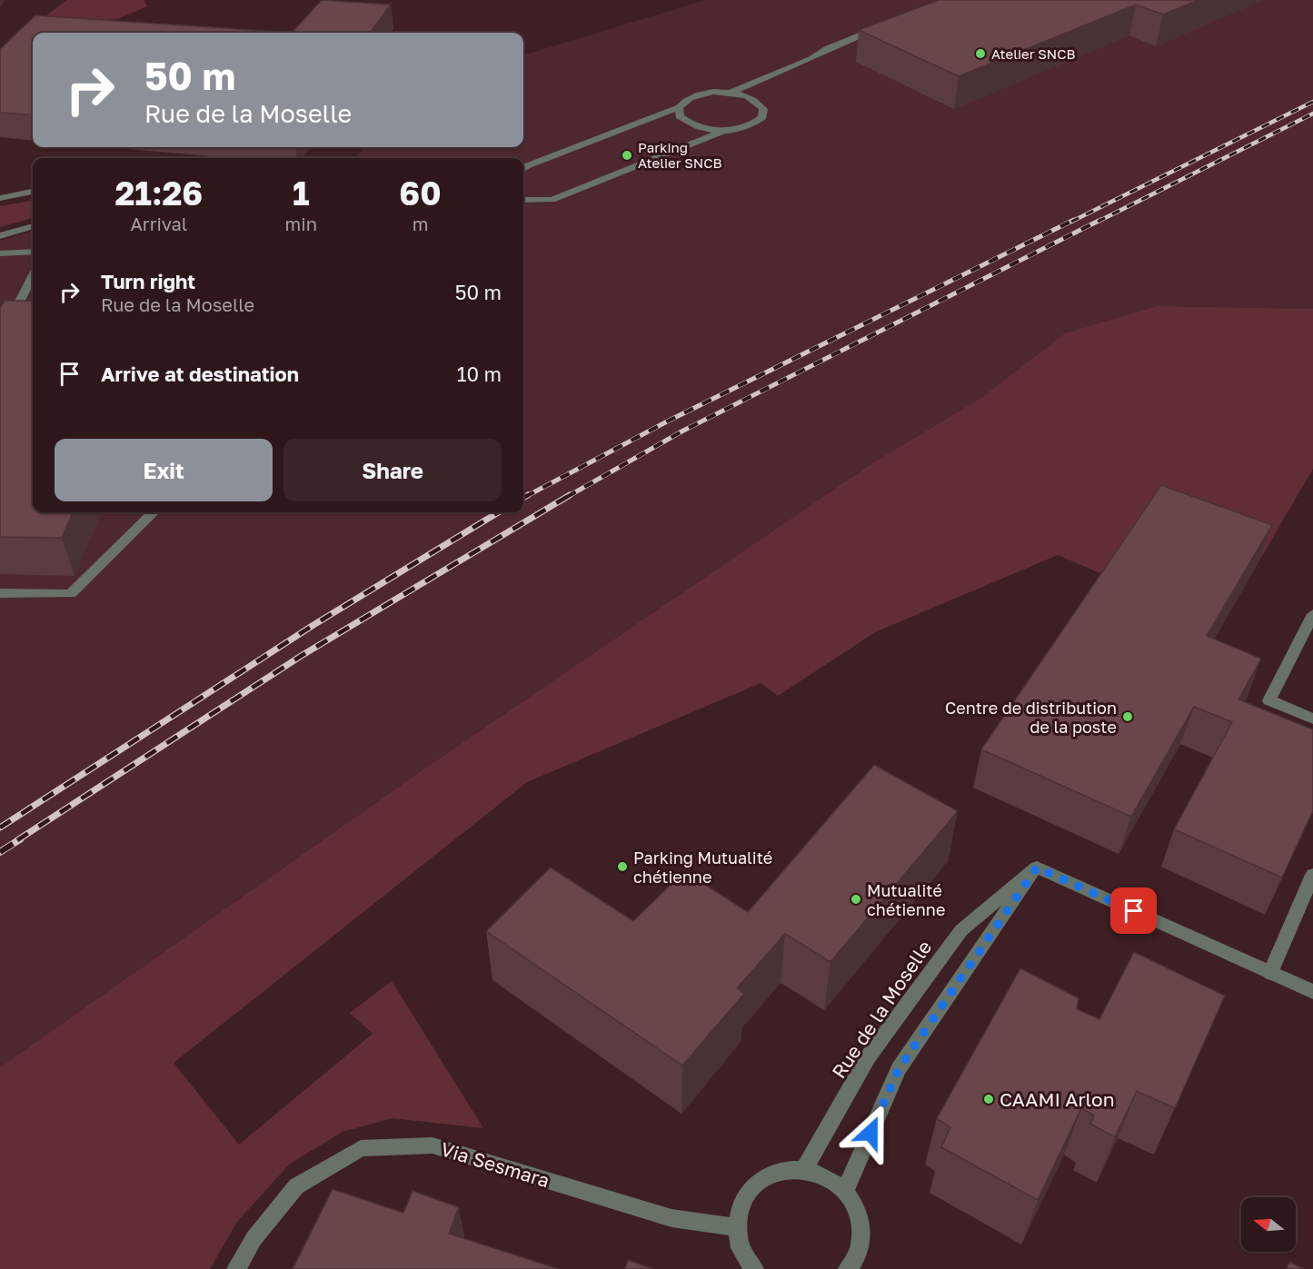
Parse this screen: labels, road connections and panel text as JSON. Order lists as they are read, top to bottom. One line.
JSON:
{"streets":{"street":["Rue de la Moselle","Via Sesmara"]},"places":["Atelier SNCB","Parking Atelier SNCB","Centre de distribution de la poste","Parking Mutualité chétienne","Mutualité chétienne","CAAMI Arlon"],"north":"left","page":{"turn":["50 m","Rue de la Moselle"],"eta":["21:26","Arrival","1","min","60","m"],"list":[{"name":"Turn right","note":"Rue de la Moselle","value":"50 m"},{"name":"Arrive at destination","value":"10 m"}],"buttons":["Exit","Share"]}}
